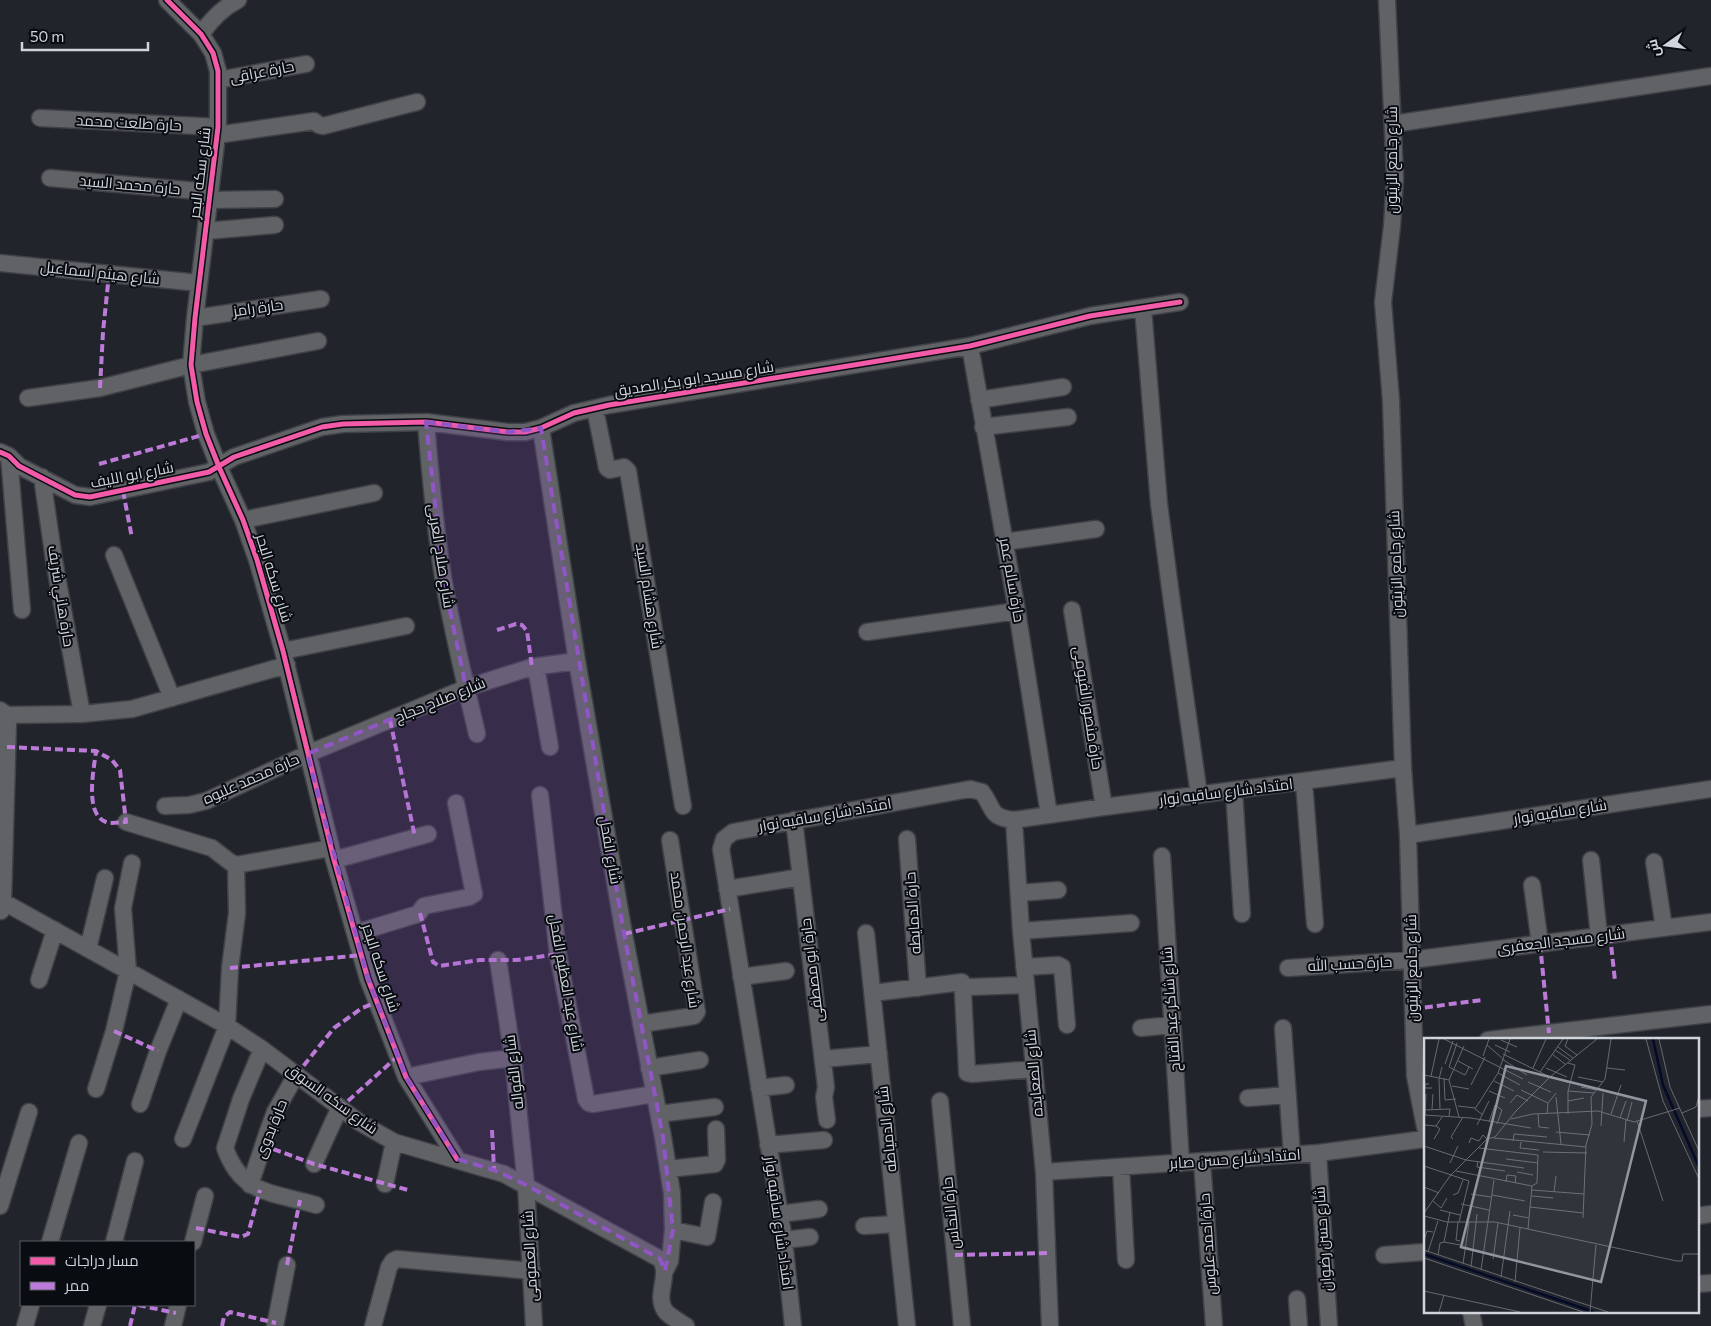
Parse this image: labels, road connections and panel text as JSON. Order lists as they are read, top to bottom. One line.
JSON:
{"streets":{"street":["حارة عراقى","حارة طلعت محمد","شارع جامع الزيتون","شارع سكه البحر","حارة محمد السيد","شارع هيثم اسماعيل","حارة رامز","شارع مسجد ابو بكر الصديق","شارع ابو الليف","شارع صلاح العربى","حارة سالم عمر","حارة هاني شريف","شارع هشام السيد","شارع صلاح حجاج","حارة منصور الفيومى","حارة محمد عليوه","امتداد شارع ساقيه نوار","شارع سافيه نوار","شارع الفحل","حارة الدمايطه","شارع عبد الرحمن محمد","شارع مسجد الجعفرى","حارة حسب الله","حارة ابو مصطفى","شارع عبد العظيم الفحل","شارع شاكر عبد الفتاح","شارع الفواله","شارع الصعايده","شارع سكه السوق","حارة بدوى","شارع الدمياطه","امتداد شارع حسن صابر","حارة النحاس","شارع حسن رضوان","حارة احمد علوس","شارع العمومى"]},"crossings":[["حارة عراقى","شارع سكه البحر"],["حارة طلعت محمد","شارع سكه البحر"],["شارع جامع الزيتون","امتداد شارع ساقيه نوار"],["شارع جامع الزيتون","شارع سافيه نوار"],["شارع جامع الزيتون","شارع مسجد الجعفرى"],["شارع جامع الزيتون","حارة حسب الله"],["شارع سكه البحر","حارة محمد السيد"],["شارع سكه البحر","شارع هيثم اسماعيل"],["شارع سكه البحر","حارة رامز"],["شارع سكه البحر","شارع مسجد ابو بكر الصديق"],["شارع سكه البحر","شارع ابو الليف"],["شارع سكه البحر","شارع صلاح حجاج"],["شارع سكه البحر","حارة محمد عليوه"],["شارع سكه البحر","شارع سكه السوق"],["شارع مسجد ابو بكر الصديق","شارع ابو الليف"],["شارع مسجد ابو بكر الصديق","شارع صلاح العربى"],["شارع مسجد ابو بكر الصديق","حارة سالم عمر"],["شارع مسجد ابو بكر الصديق","شارع هشام السيد"],["شارع مسجد ابو بكر الصديق","شارع الفحل"],["شارع ابو الليف","حارة هاني شريف"],["شارع صلاح العربى","شارع صلاح حجاج"],["حارة سالم عمر","امتداد شارع ساقيه نوار"],["شارع صلاح حجاج","حارة محمد عليوه"],["شارع صلاح حجاج","شارع الفحل"],["حارة منصور الفيومى","امتداد شارع ساقيه نوار"],["امتداد شارع ساقيه نوار","حارة ابو مصطفى"],["امتداد شارع ساقيه نوار","شارع الصعايده"],["شارع الفحل","شارع عبد الرحمن محمد"],["شارع الفحل","شارع عبد العظيم الفحل"],["شارع الفحل","شارع سكه السوق"],["شارع مسجد الجعفرى","حارة حسب الله"],["شارع شاكر عبد الفتاح","امتداد شارع حسن صابر"],["شارع الفواله","شارع سكه السوق"],["شارع الفواله","شارع العمومى"],["شارع الصعايده","امتداد شارع حسن صابر"],["شارع سكه السوق","حارة بدوى"],["شارع سكه السوق","شارع العمومى"],["امتداد شارع حسن صابر","شارع حسن رضوان"],["امتداد شارع حسن صابر","حارة احمد علوس"]],"legend":["مسار دراجات","ممر"],"scale_bar":"50 m","north":"left"}
